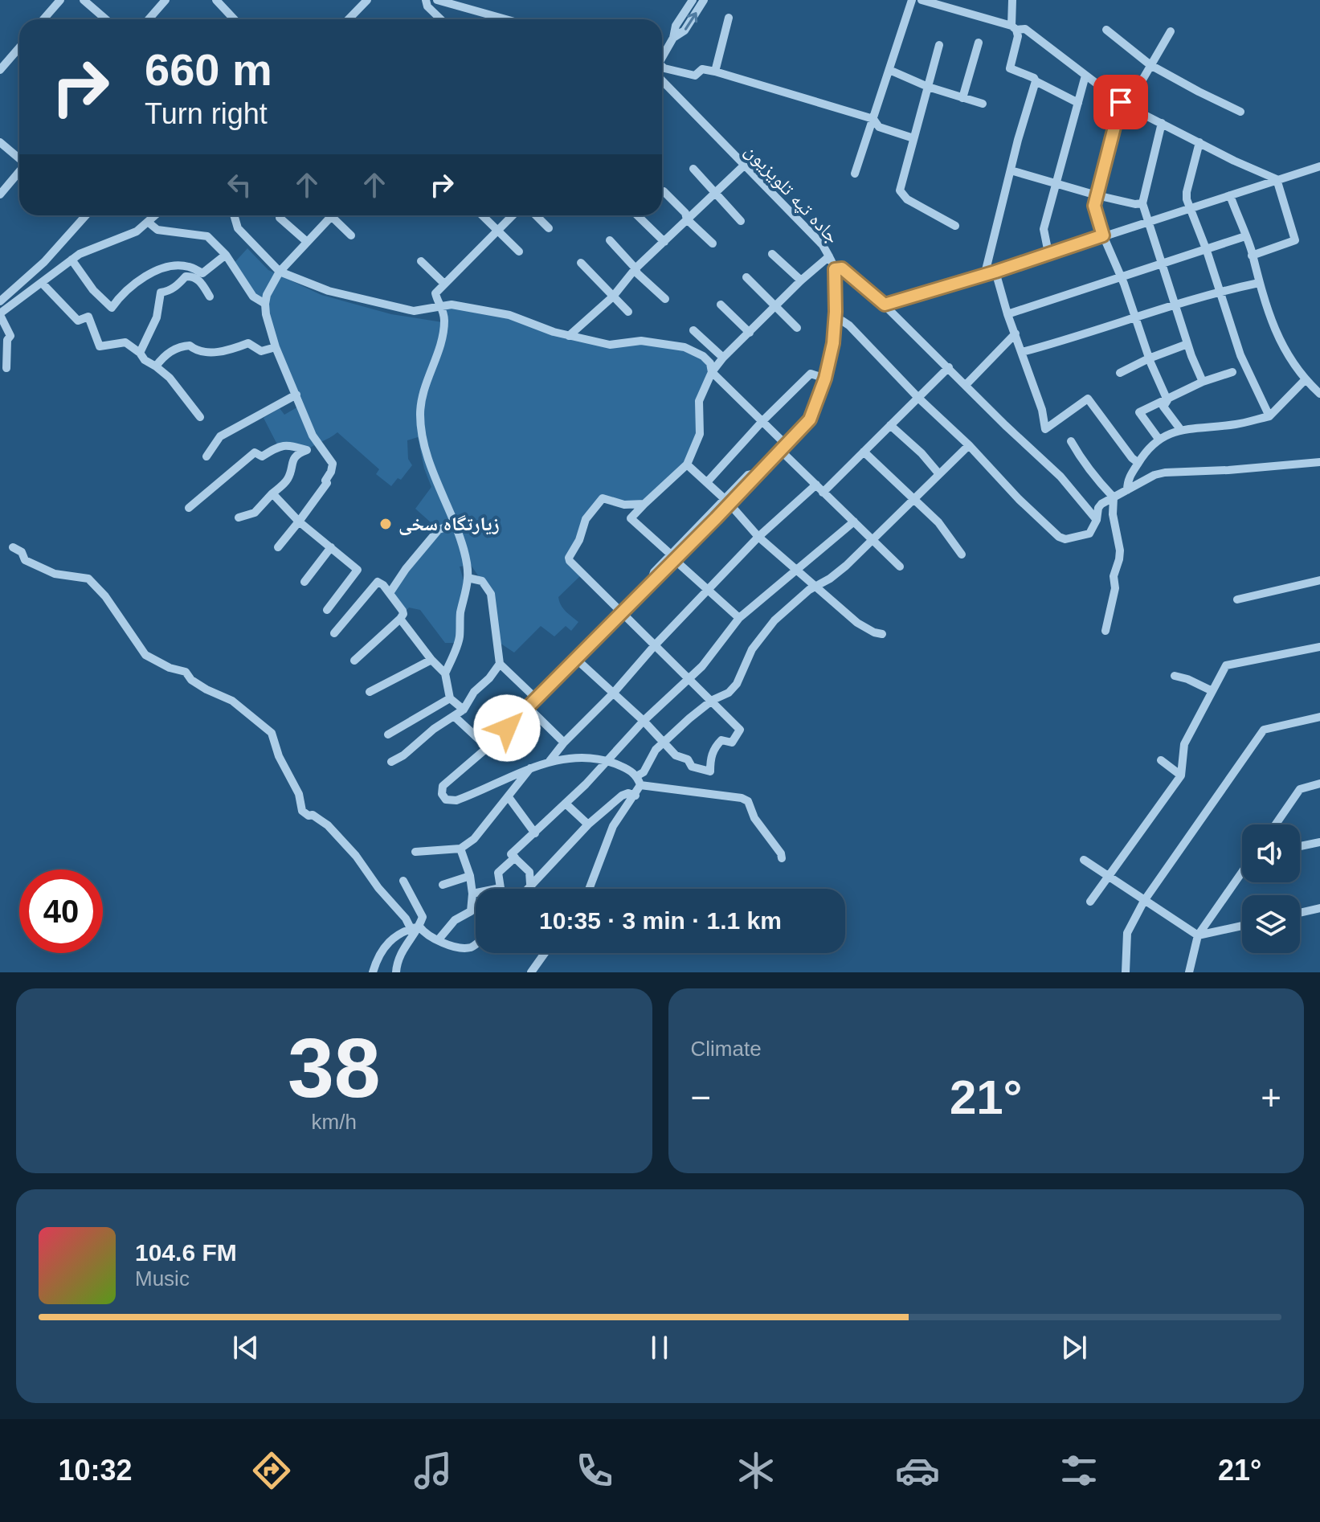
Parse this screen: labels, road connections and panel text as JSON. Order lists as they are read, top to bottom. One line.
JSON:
{"streets":{"street":["جاده تپه تلویزیون"]},"places":["زیارتگاه سخی"],"page":{"turn":["660 m","Turn right"],"limit":"40","trip":"10:35 · 3 min · 1.1 km","tile":[["38","km/h"],"Climate"],"heat":["−","21°","+"],"song":["104.6 FM","Music"],"tabs":["10:32","21°"]}}
